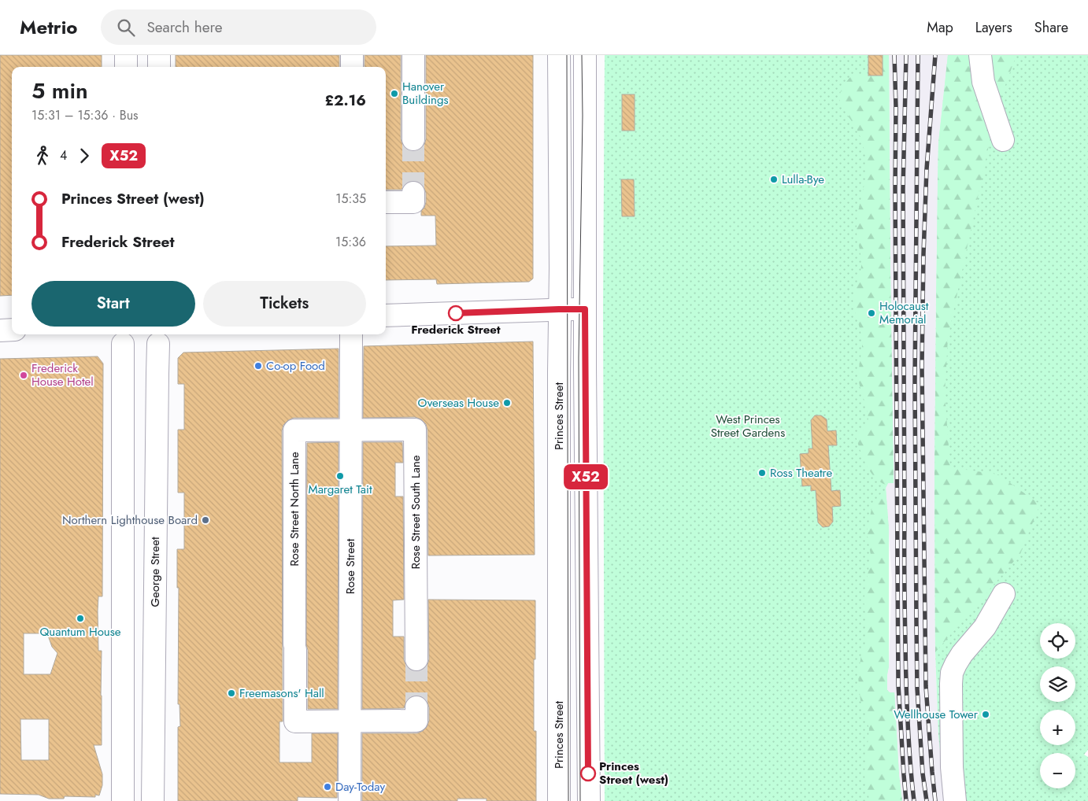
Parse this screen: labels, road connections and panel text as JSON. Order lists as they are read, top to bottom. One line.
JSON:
{"streets":{"street":["Princes Street","Rose Street North Lane","Rose Street South Lane","Rose Street","George Street"]},"crossings":[["Rose Street North Lane","Rose Street South Lane"],["Rose Street North Lane","Rose Street"],["Rose Street South Lane","Rose Street"]],"parks":["West Princes Street Gardens"],"places":["Hanover Buildings","Lulla-Bye","Frederick Street","Holocaust Memorial","Co-op Food","Frederick House Hotel","Overseas House","Ross Theatre","Margaret Tait","Northern Lighthouse Board","Quantum House","Freemasons' Hall","Wellhouse Tower","Princes Street (west)","Day-Today"],"lines":["bus line X52"],"page":{"header":"Metrio","search":"Search here","nav":["Map","Layers","Share"],"on_map":"X52","heading":["5 min","15:31 – 15:36 · Bus","£2.16"],"legs":["4","X52"],"list":[{"name":"Princes Street (west)","value":"15:35"},{"name":"Frederick Street","value":"15:36"}],"buttons":["Start","Tickets"],"map_buttons":["+","−"]}}
